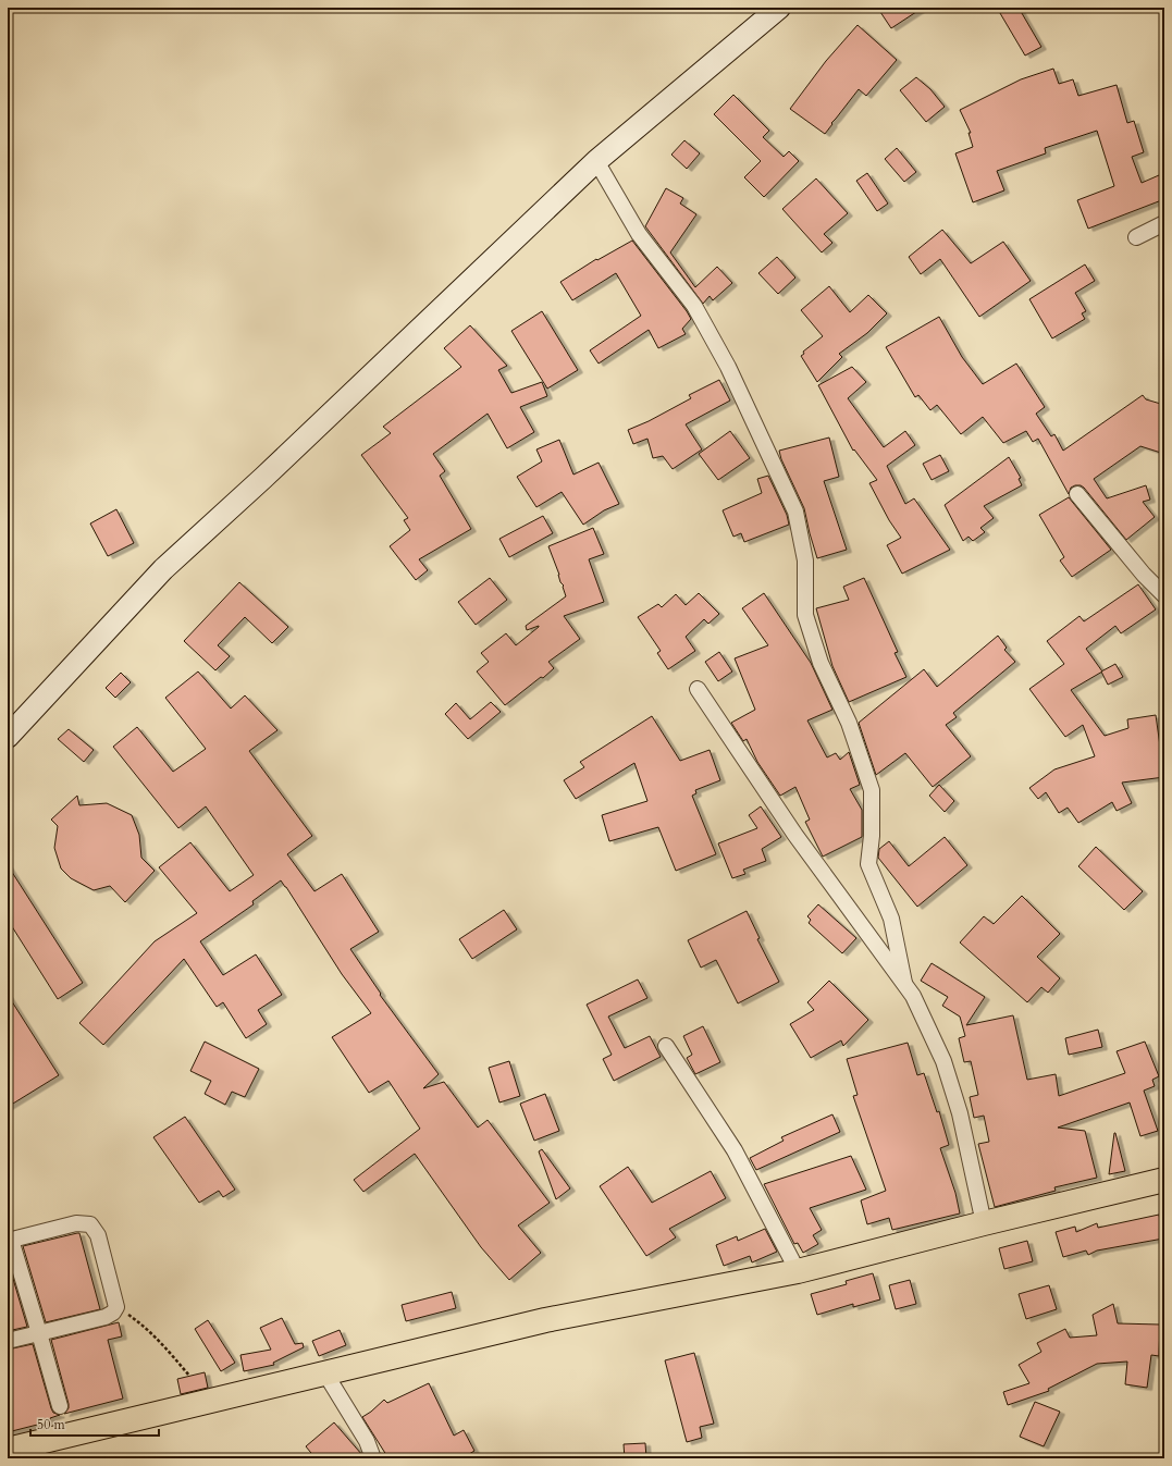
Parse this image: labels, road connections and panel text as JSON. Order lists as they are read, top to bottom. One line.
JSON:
{"scale_bar":"50 m"}
